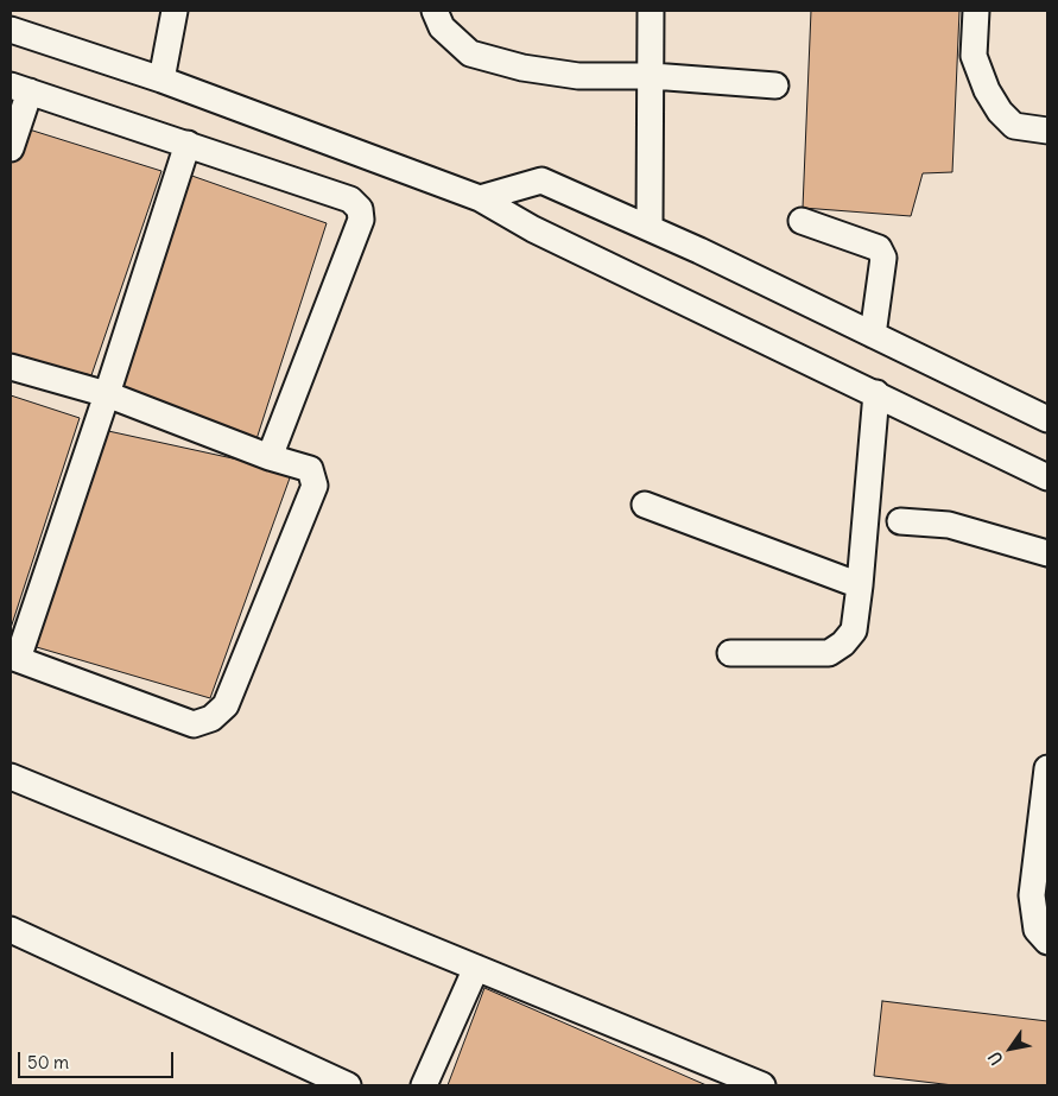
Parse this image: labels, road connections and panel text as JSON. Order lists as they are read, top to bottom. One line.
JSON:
{"scale_bar":"50 m","north":"bottom left"}
